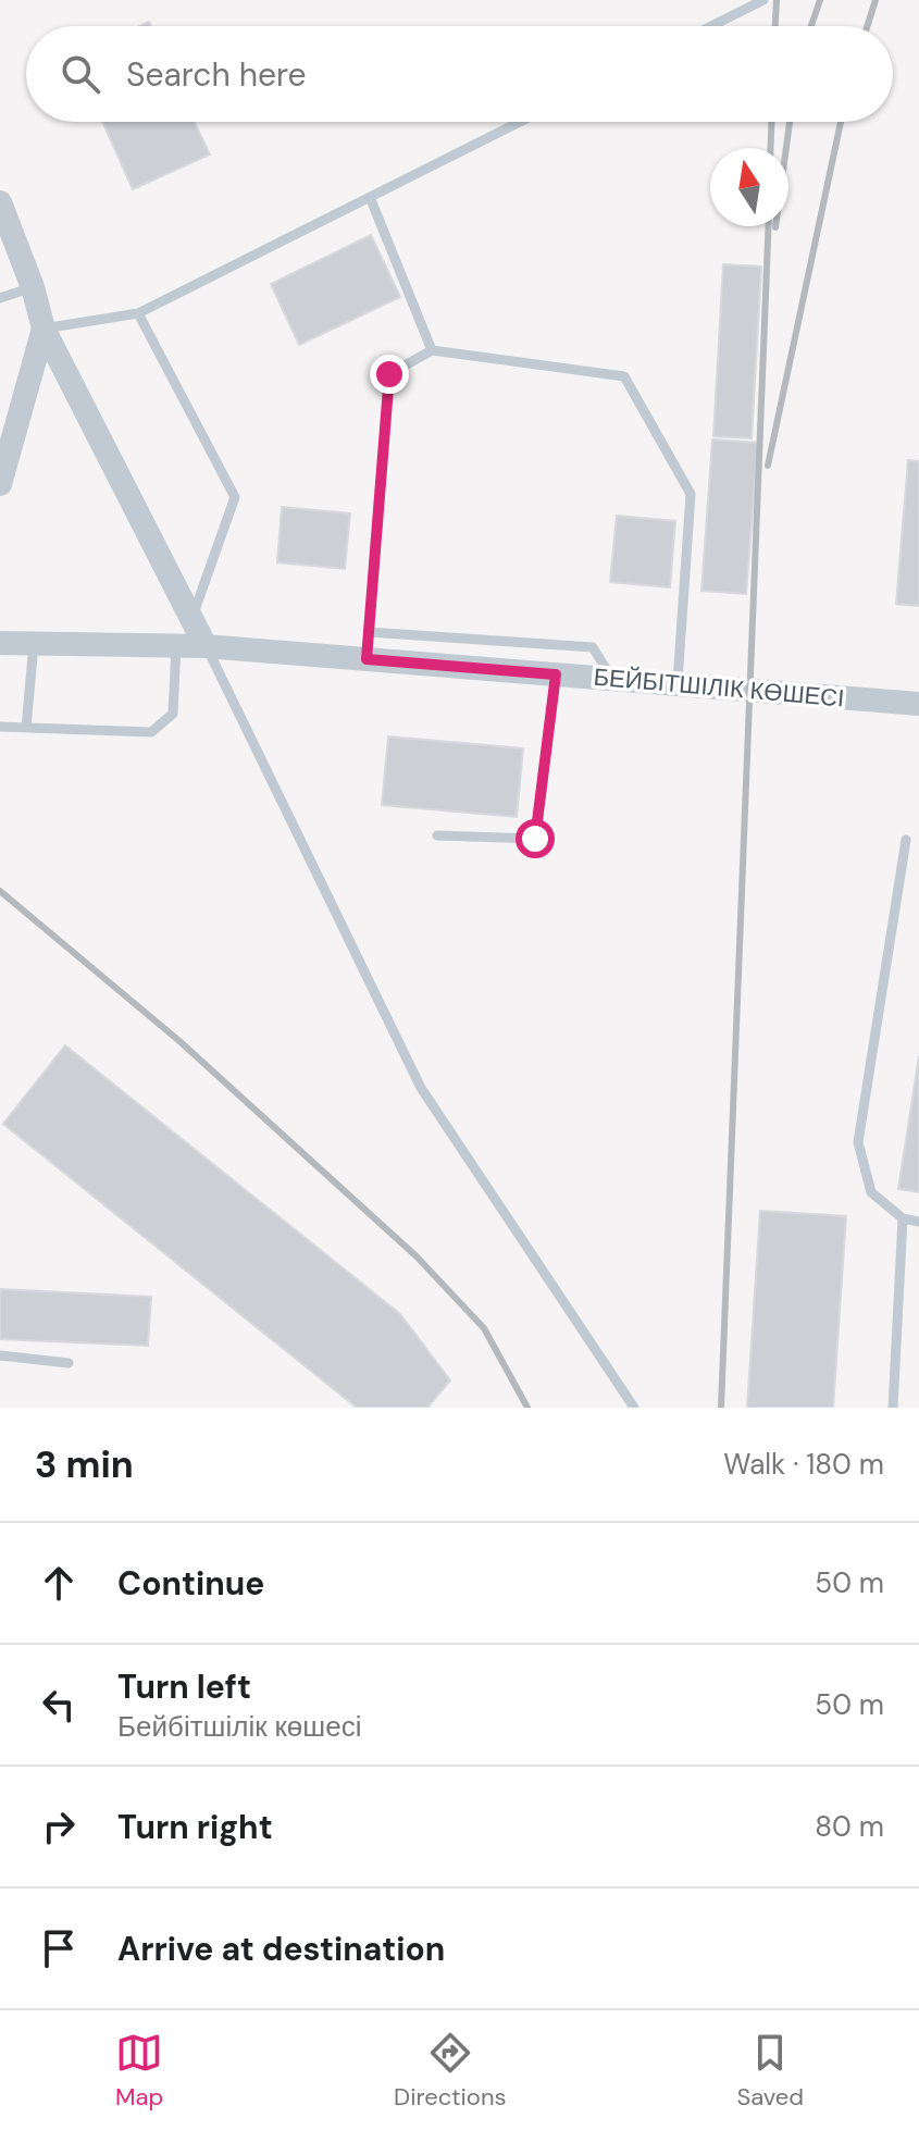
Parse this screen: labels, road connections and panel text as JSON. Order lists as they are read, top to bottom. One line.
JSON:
{"streets":{"street":["БЕЙБІТШІЛІК КӨШЕСІ"]},"north":"top","page":{"search":"Search here","heading":["3 min","Walk · 180 m"],"list":[["Continue","50 m"],["Turn left","Бейбітшілік көшесі","50 m"],["Turn right","80 m"],"Arrive at destination"],"nav":["Map","Directions","Saved"]}}
